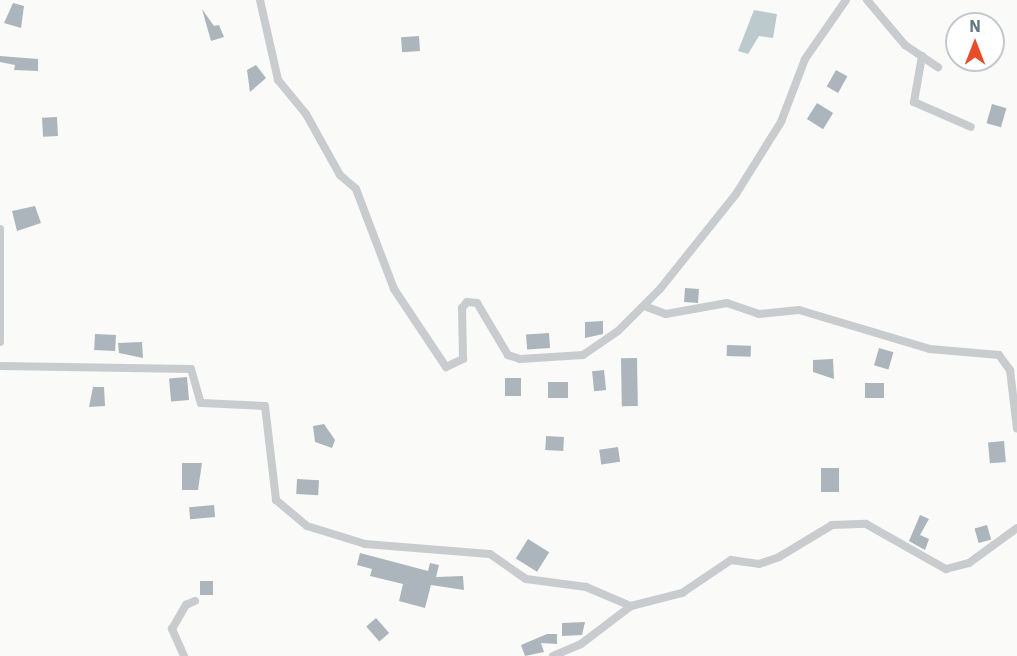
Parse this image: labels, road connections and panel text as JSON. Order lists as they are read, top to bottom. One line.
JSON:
{"north":"top"}
